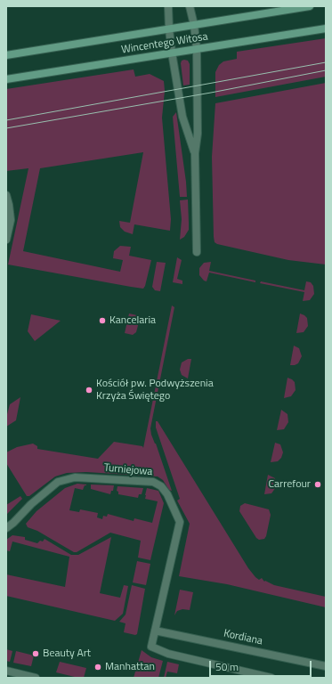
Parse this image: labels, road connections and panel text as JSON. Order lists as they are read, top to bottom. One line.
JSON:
{"streets":{"main road":["Wincentego Witosa"],"street":["Turniejowa","Kordiana"]},"crossings":[["Turniejowa","Kordiana"]],"places":["Kancelaria","Kościół pw. Podwyższenia Krzyża Świętego","Carrefour","Beauty Art","Manhattan"],"scale_bar":"50 m"}
